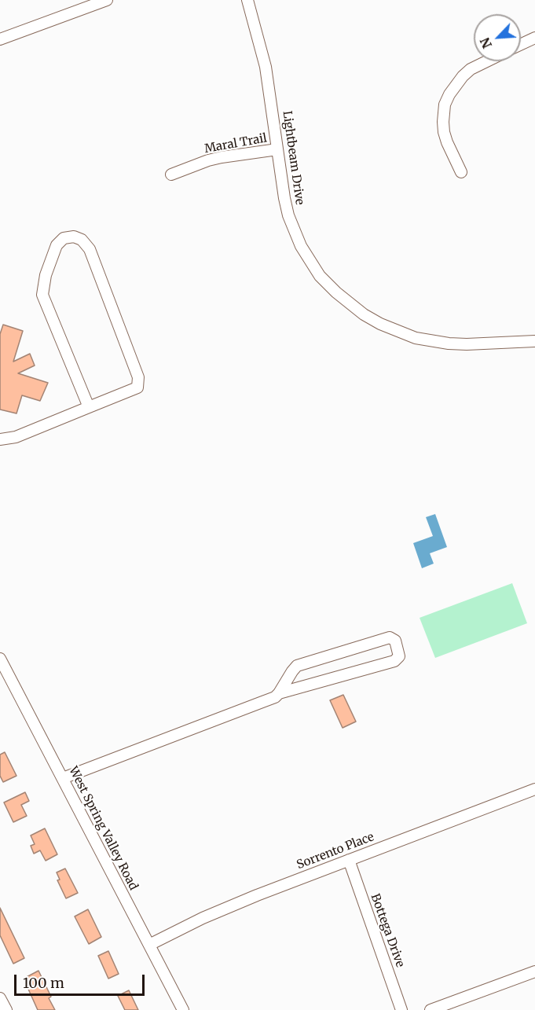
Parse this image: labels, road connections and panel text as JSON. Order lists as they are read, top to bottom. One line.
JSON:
{"streets":{"street":["Maral Trail","Lightbeam Drive","West Spring Valley Road","Sorrento Place","Bottega Drive"]},"crossings":[["Maral Trail","Lightbeam Drive"],["West Spring Valley Road","Sorrento Place"],["Sorrento Place","Bottega Drive"]],"scale_bar":"100 m","north":"bottom left"}
